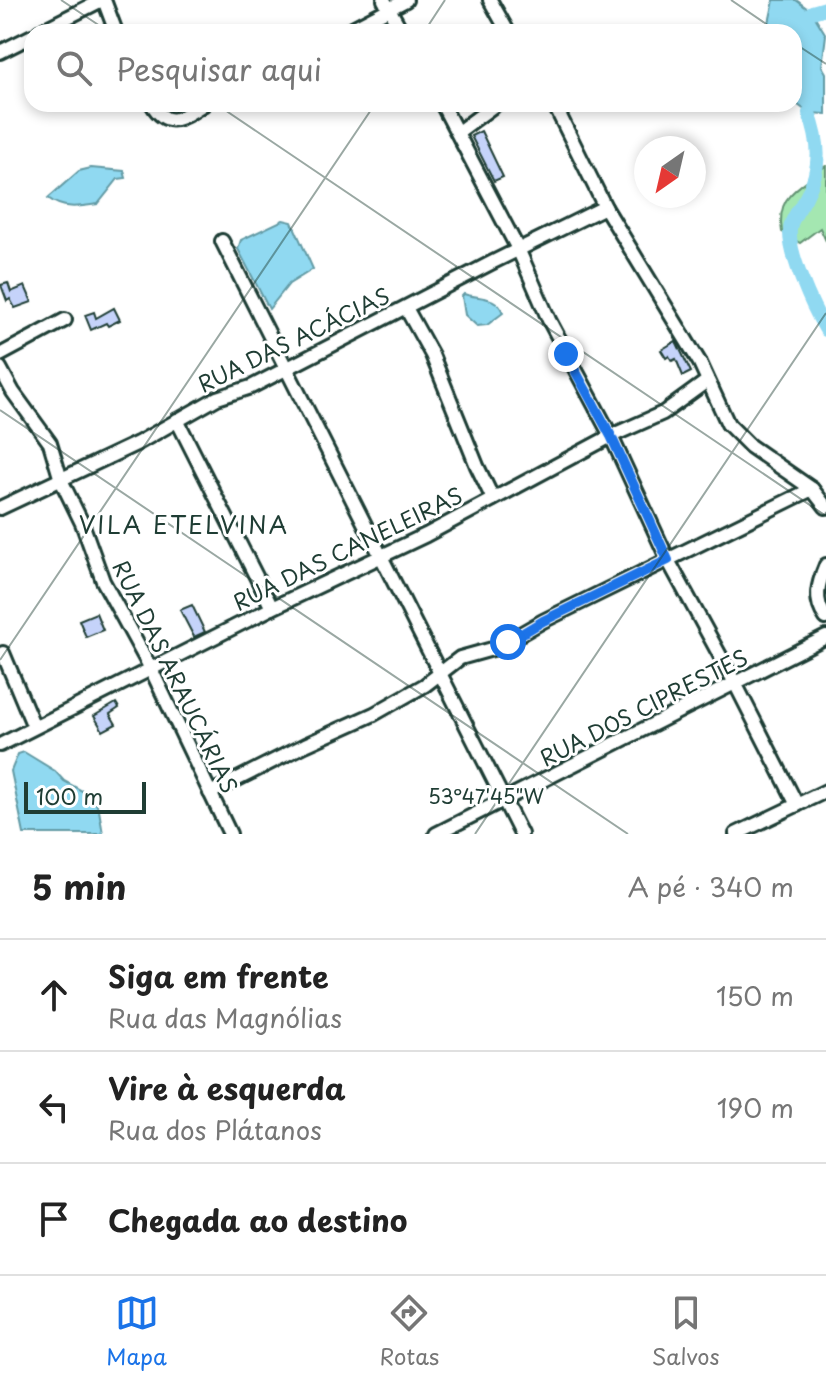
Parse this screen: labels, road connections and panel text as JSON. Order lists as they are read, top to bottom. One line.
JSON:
{"streets":{"street":["RUA DAS ACÁCIAS","RUA DAS CANELEIRAS","RUA DAS ARAUCÁRIAS","RUA DOS CIPRESTES"]},"crossings":[["RUA DAS ACÁCIAS","RUA DAS ARAUCÁRIAS"],["RUA DAS CANELEIRAS","RUA DAS ARAUCÁRIAS"]],"districts":["VILA ETELVINA"],"scale_bar":"100 m","north":"bottom left","page":{"search":"Pesquisar aqui","scale":"100 m","heading":["5 min","A pé · 340 m"],"list":[["Siga em frente","Rua das Magnólias","150 m"],["Vire à esquerda","Rua dos Plátanos","190 m"],"Chegada ao destino"],"nav":["Mapa","Rotas","Salvos"]},"coordinates":["53°47'45\"W"]}
